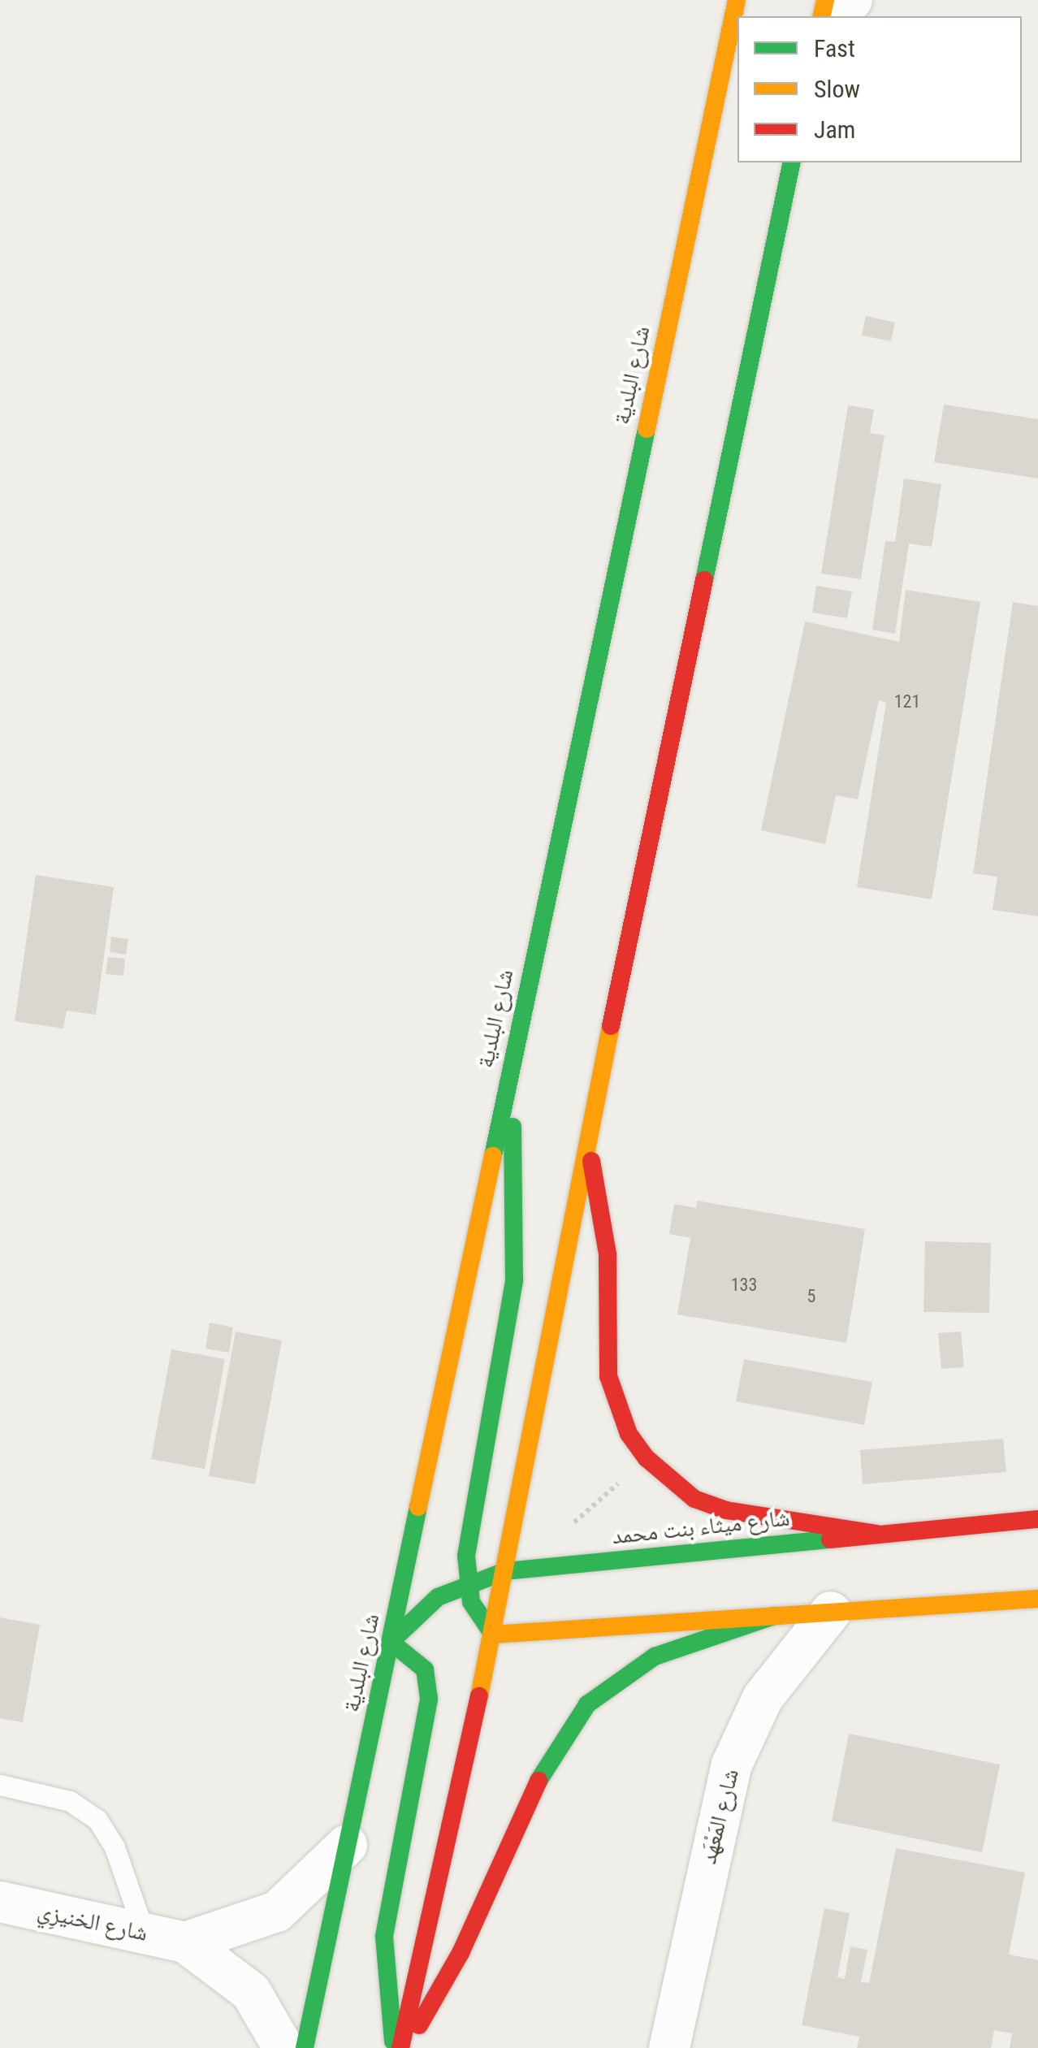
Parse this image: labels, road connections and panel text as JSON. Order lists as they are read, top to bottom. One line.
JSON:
{"streets":{"main road":["شارع البلدية","شارع ميثاء بنت محمد"],"street":["شارع المَعْهَد","شارع الخنيزِي"]},"crossings":[["شارع البلدية","شارع ميثاء بنت محمد"]],"house_numbers":["121","133","5"],"legend":["Fast","Slow","Jam"]}
